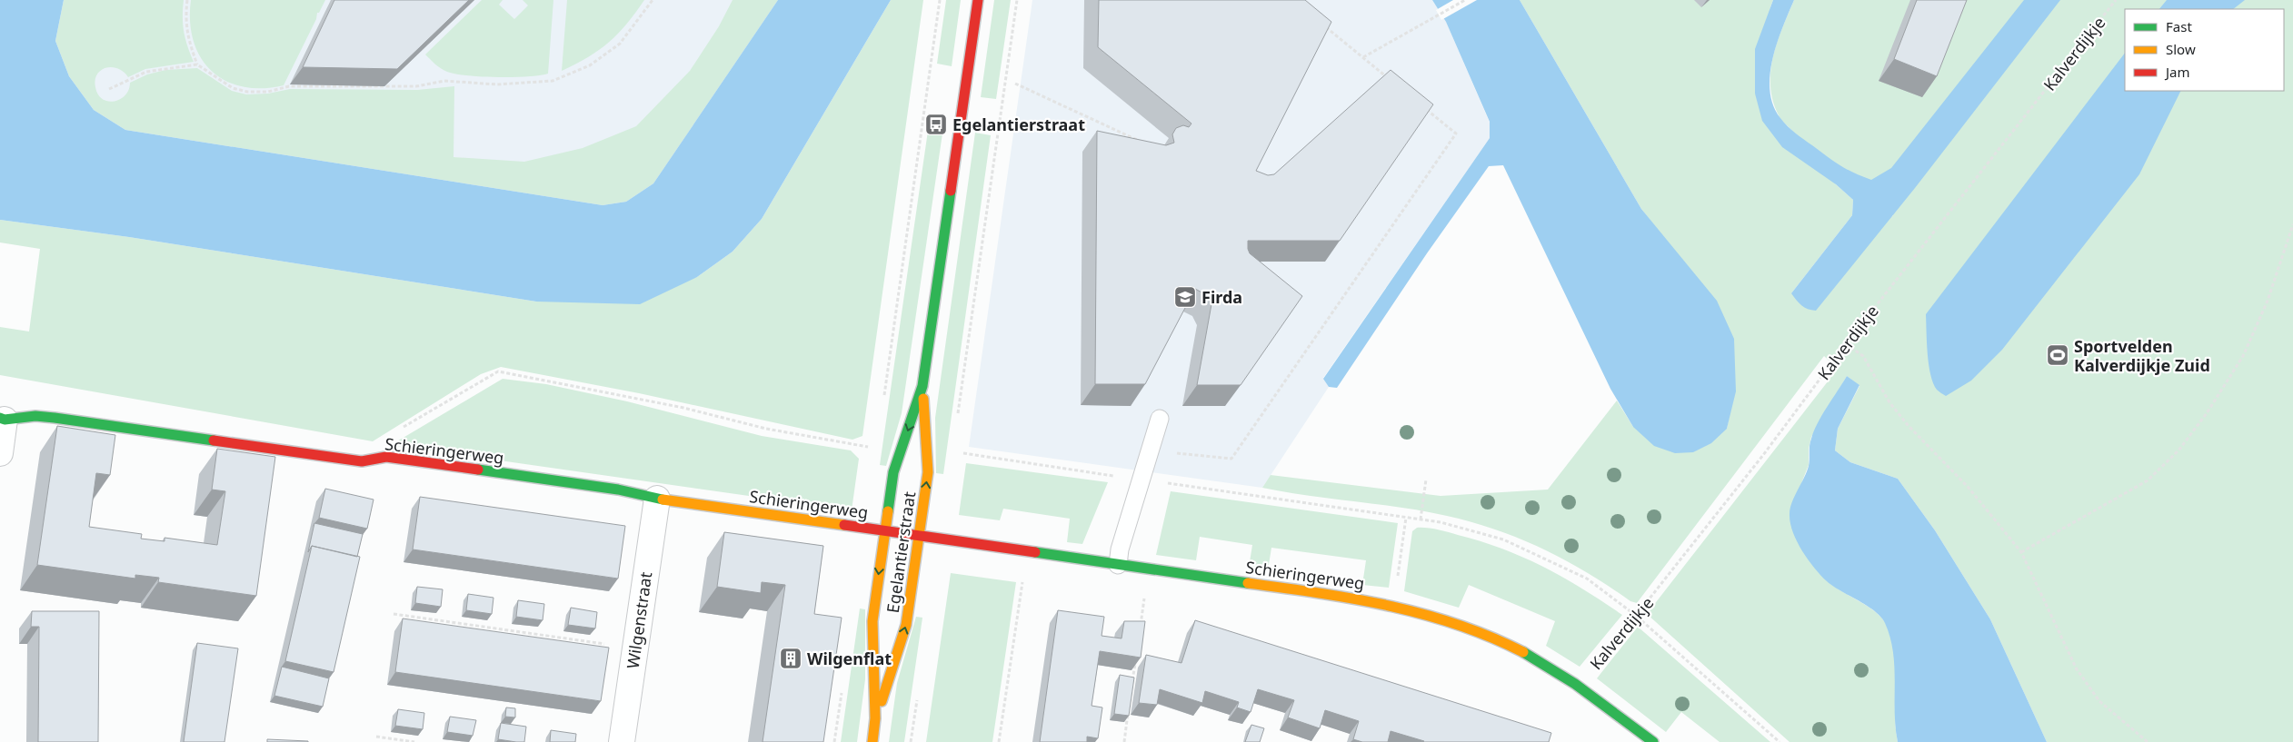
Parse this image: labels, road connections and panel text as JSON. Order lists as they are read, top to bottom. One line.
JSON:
{"streets":{"street":["Schieringerweg","Egelantierstraat","Wilgenstraat"],"path":["Kalverdijkje"]},"crossings":[["Kalverdijkje","Schieringerweg"],["Schieringerweg","Egelantierstraat"],["Schieringerweg","Wilgenstraat"]],"places":{"bus stop":["Egelantierstraat"],"school or university":["Firda"],"sports":["Sportvelden Kalverdijkje Zuid"],"building":["Wilgenflat"]},"legend":["Fast","Slow","Jam"]}
